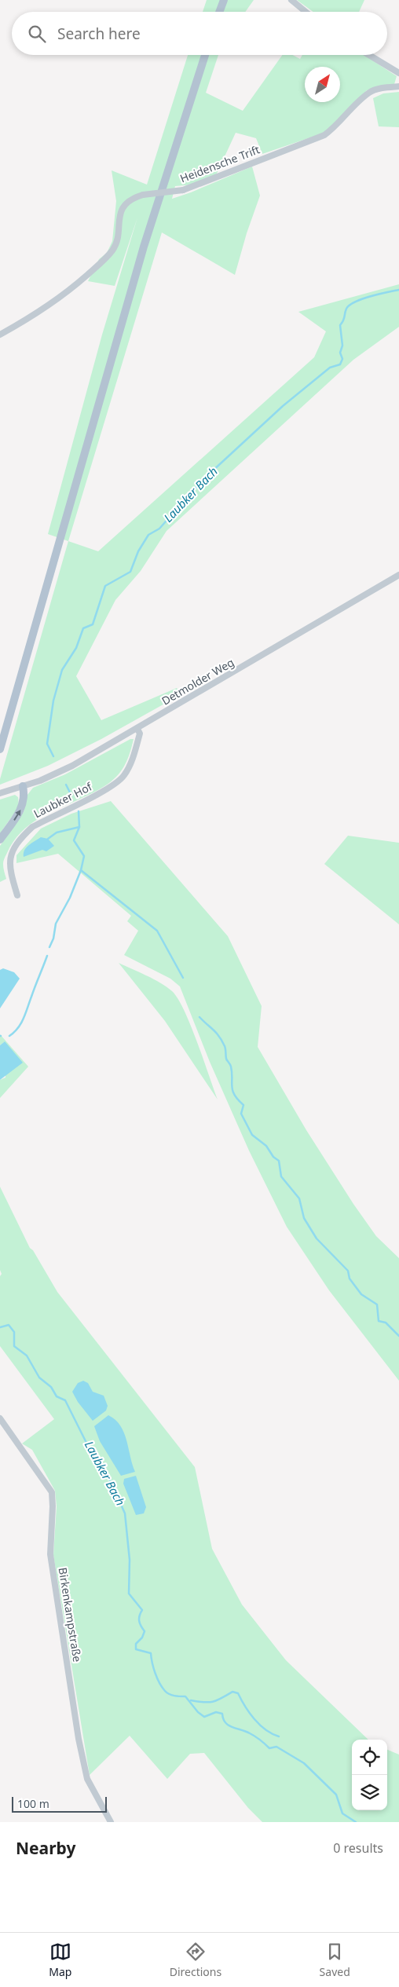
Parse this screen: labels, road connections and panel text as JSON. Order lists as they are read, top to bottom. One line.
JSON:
{"streets":{"street":["Heidensche Trift","Detmolder Weg","Laubker Hof","Birkenkampstraße"]},"crossings":[["Detmolder Weg","Laubker Hof"]],"water":["Laubker Bach"],"scale_bar":"100 m","north":"top right","page":{"search":"Search here","scale":"100 m","heading":["Nearby","0 results"],"nav":["Map","Directions","Saved"]}}
